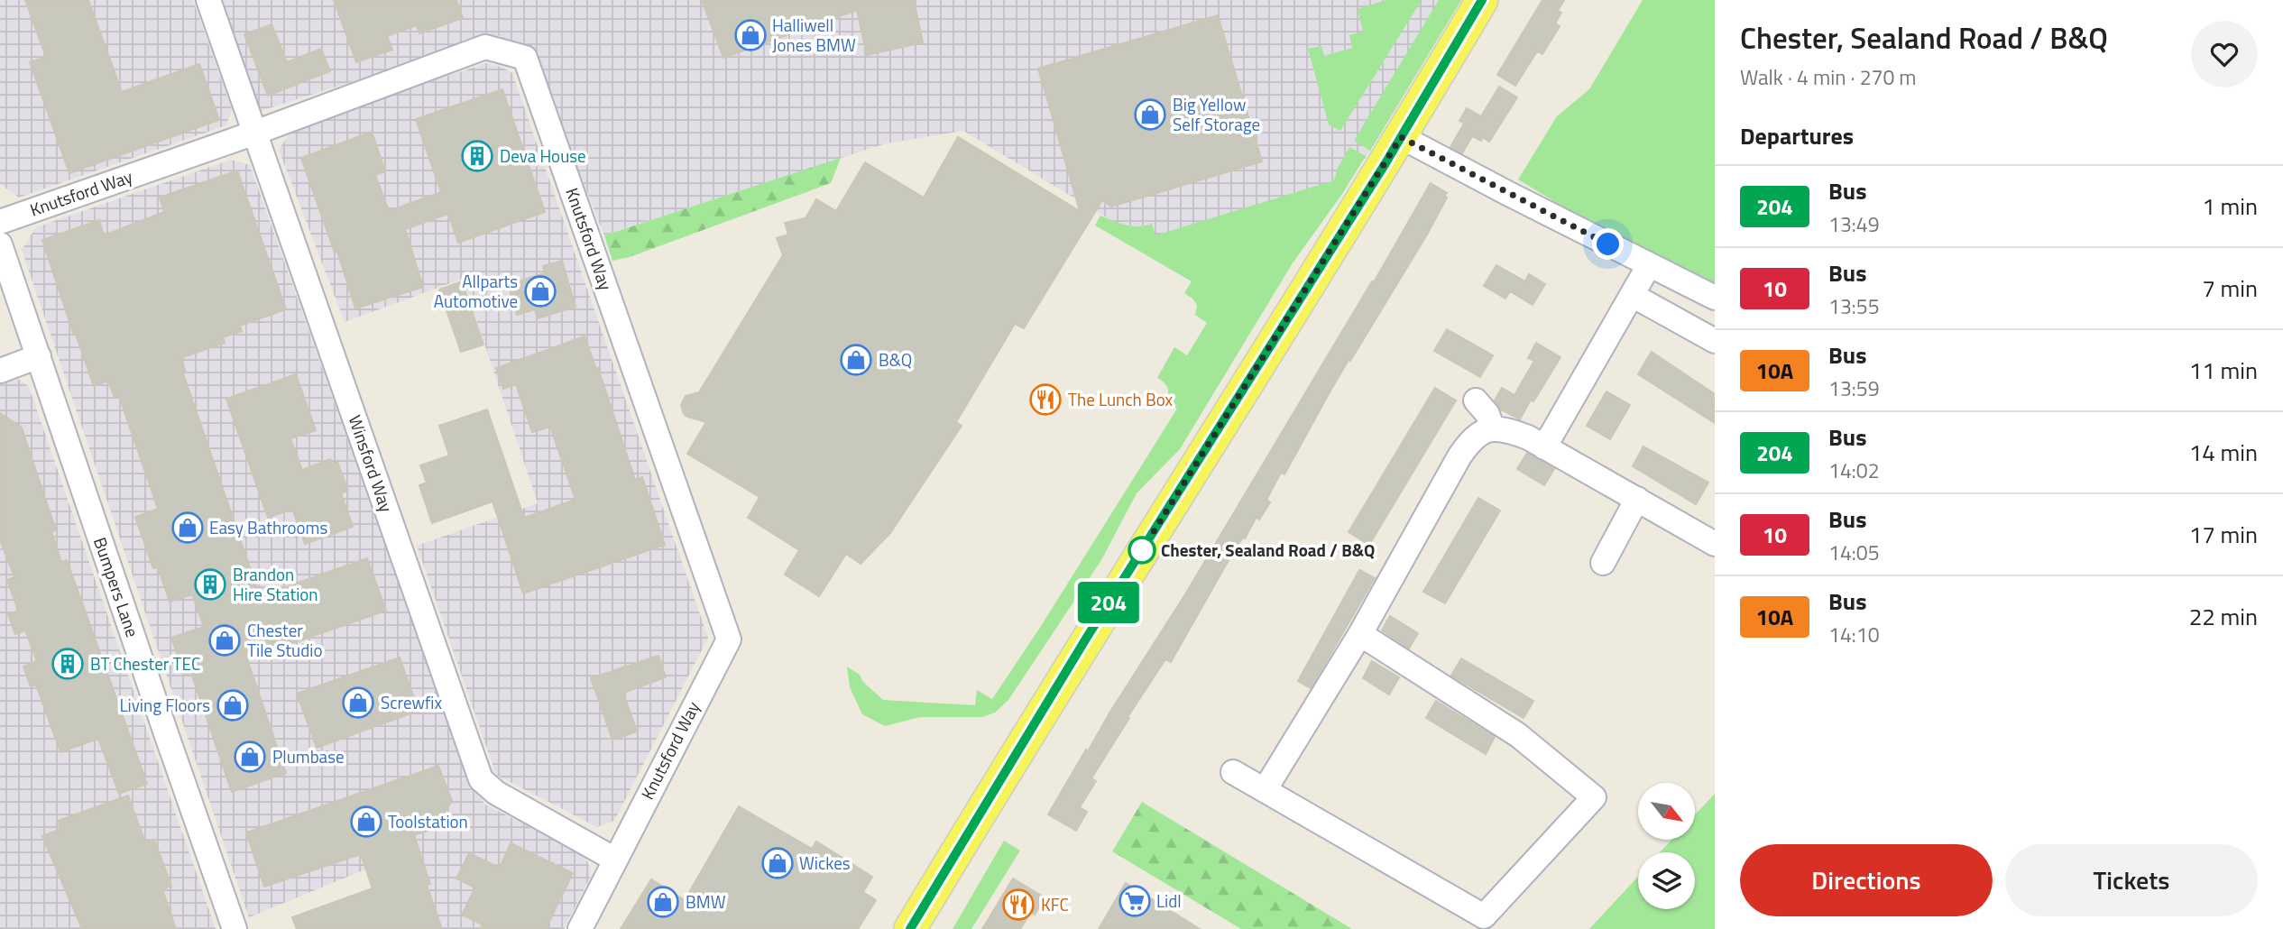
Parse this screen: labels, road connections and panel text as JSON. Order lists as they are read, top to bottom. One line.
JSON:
{"streets":{"street":["Knutsford Way","Winsford Way","Bumpers Lane"]},"crossings":[["Knutsford Way","Winsford Way"]],"places":{"shop":["Halliwell Jones BMW","Big Yellow Self Storage","Allparts Automotive","B&Q","Easy Bathrooms","Chester Tile Studio","Screwfix","Living Floors","Plumbase","Toolstation","Wickes","BMW"],"building":["Deva House","Brandon Hire Station","BT Chester TEC"],"restaurant":["The Lunch Box","KFC"],"other":["Chester, Sealand Road / B&Q"],"supermarket":["Lidl"]},"lines":["bus line 204"],"north":"bottom right","page":{"on_map":"204","heading":[["Chester, Sealand Road / B&Q","Walk · 4 min · 270 m"],"Departures"],"list":[{"mark":"204","name":"Bus","note":"13:49","value":"1 min"},{"mark":"10","name":"Bus","note":"13:55","value":"7 min"},{"mark":"10A","name":"Bus","note":"13:59","value":"11 min"},{"mark":"204","name":"Bus","note":"14:02","value":"14 min"},{"mark":"10","name":"Bus","note":"14:05","value":"17 min"},{"mark":"10A","name":"Bus","note":"14:10","value":"22 min"}],"buttons":["Directions","Tickets"]}}
